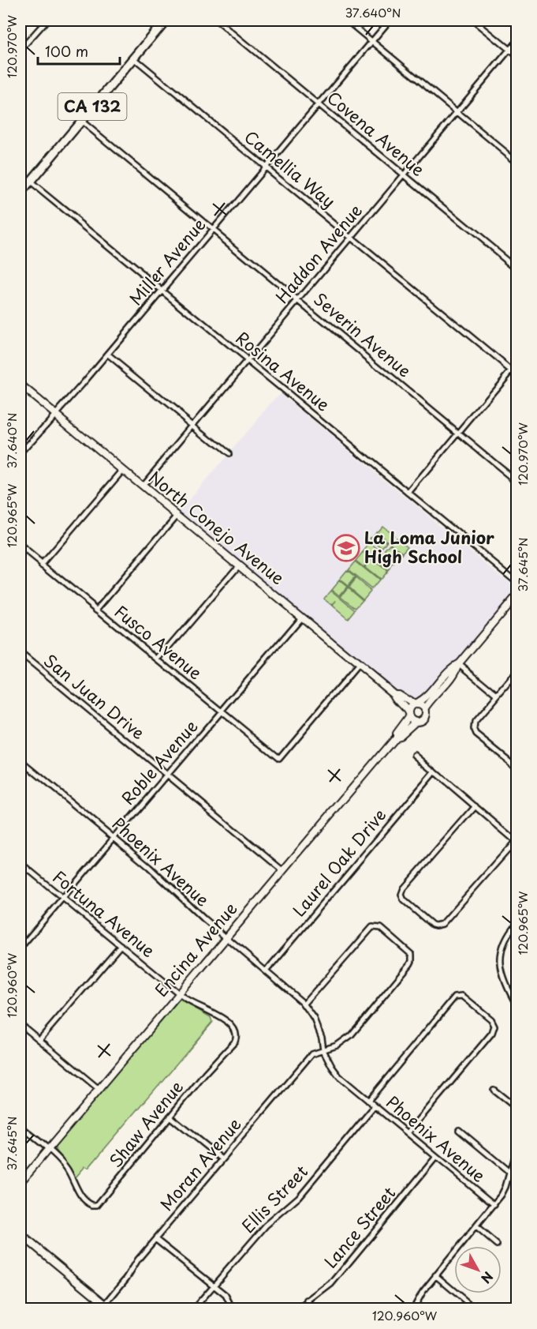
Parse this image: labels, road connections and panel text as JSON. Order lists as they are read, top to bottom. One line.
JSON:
{"streets":{"main road":["CA 132"],"street":["Covena Avenue","Camellia Way","Haddon Avenue","Miller Avenue","Severin Avenue","Rosina Avenue","North Conejo Avenue","Fusco Avenue","San Juan Drive","Roble Avenue","Phoenix Avenue","Laurel Oak Drive","Fortuna Avenue","Encina Avenue","Shaw Avenue","Moran Avenue","Ellis Street","Lance Street"]},"crossings":[["CA 132","Camellia Way"],["CA 132","Severin Avenue"],["CA 132","Rosina Avenue"],["Covena Avenue","Haddon Avenue"],["Covena Avenue","Miller Avenue"],["Camellia Way","Haddon Avenue"],["Camellia Way","Miller Avenue"],["Haddon Avenue","Severin Avenue"],["Haddon Avenue","Rosina Avenue"],["Haddon Avenue","North Conejo Avenue"],["Miller Avenue","Severin Avenue"],["Miller Avenue","Rosina Avenue"],["Miller Avenue","North Conejo Avenue"],["North Conejo Avenue","Fusco Avenue"],["North Conejo Avenue","Roble Avenue"],["North Conejo Avenue","Encina Avenue"],["Fusco Avenue","Roble Avenue"],["San Juan Drive","Roble Avenue"],["San Juan Drive","Encina Avenue"],["Roble Avenue","Phoenix Avenue"],["Roble Avenue","Fortuna Avenue"],["Phoenix Avenue","Laurel Oak Drive"],["Phoenix Avenue","Encina Avenue"],["Phoenix Avenue","Moran Avenue"],["Phoenix Avenue","Ellis Street"],["Phoenix Avenue","Lance Street"],["Fortuna Avenue","Encina Avenue"],["Fortuna Avenue","Shaw Avenue"],["Encina Avenue","Shaw Avenue"]],"places":{"school or university":["La Loma Junior High School"]},"scale_bar":"100 m","north":"bottom right","coordinates":["37.640°N","120.970°W","120.965°W","37.645°N","120.960°W"]}
